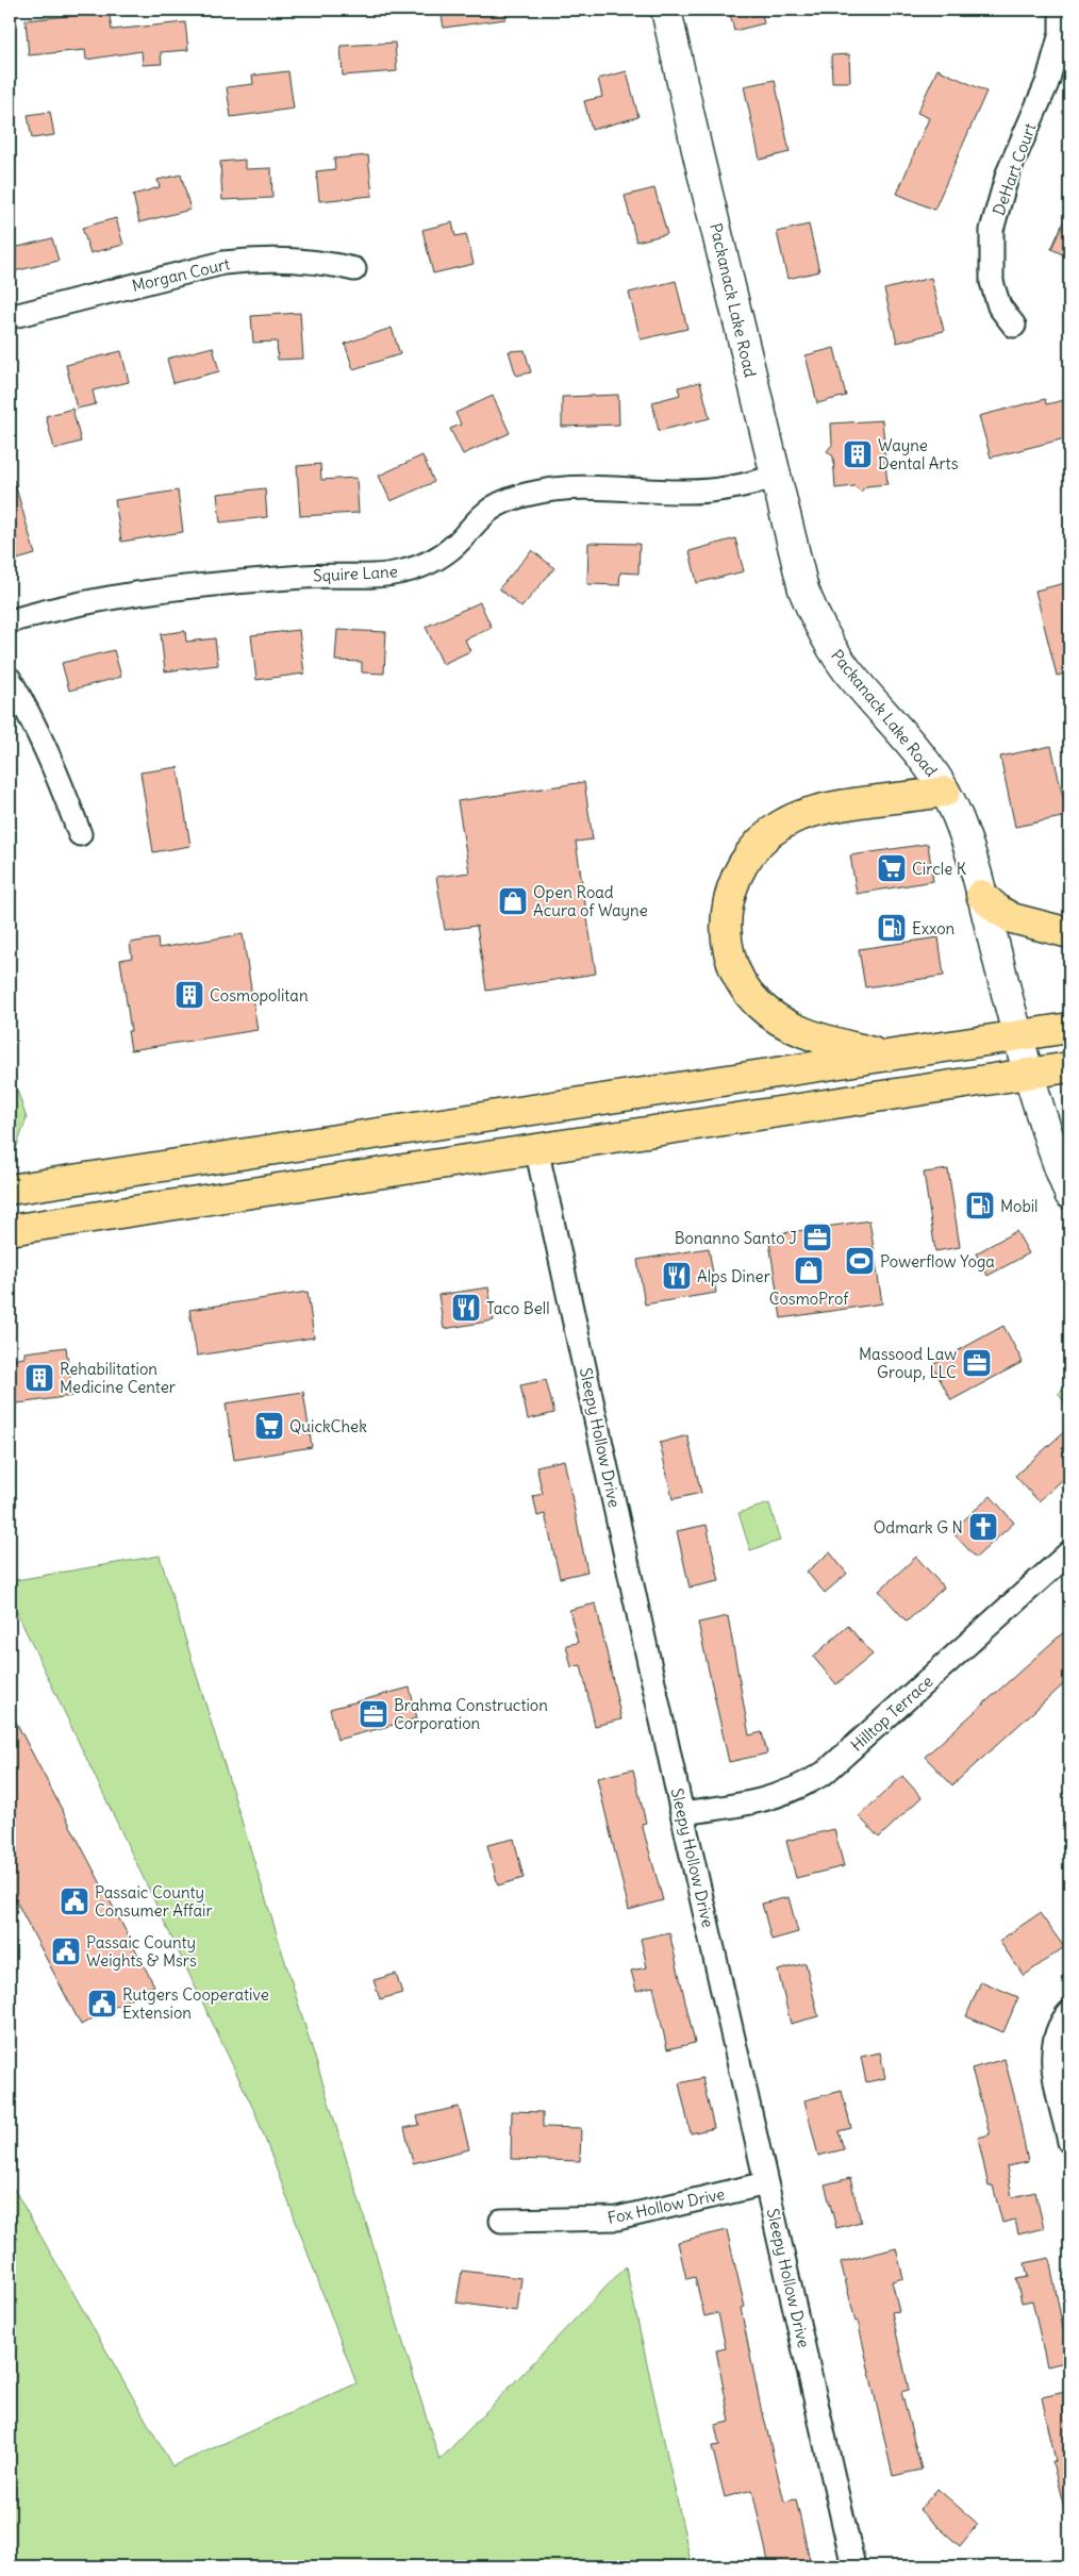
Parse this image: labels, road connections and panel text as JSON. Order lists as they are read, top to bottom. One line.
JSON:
{"streets":{"street":["DeHart Court","Morgan Court","Packanack Lake Road","Squire Lane","Sleepy Hollow Drive","Hilltop Terrace","Fox Hollow Drive"]},"crossings":[["Packanack Lake Road","Squire Lane"],["Sleepy Hollow Drive","Hilltop Terrace"],["Sleepy Hollow Drive","Fox Hollow Drive"]],"places":{"building":["Wayne Dental Arts","Cosmopolitan","Rehabilitation Medicine Center"],"supermarket":["Circle K","QuickChek"],"shop":["Open Road Acura of Wayne","CosmoProf"],"fuel station":["Exxon","Mobil"],"office":["Bonanno Santo J","Massood Law Group, LLC","Brahma Construction Corporation"],"sports":["Powerflow Yoga"],"restaurant":["Alps Diner","Taco Bell"],"church":["Odmark G N"],"public building":["Passaic County Consumer Affair","Passaic County Weights & Msrs","Rutgers Cooperative Extension"]}}
